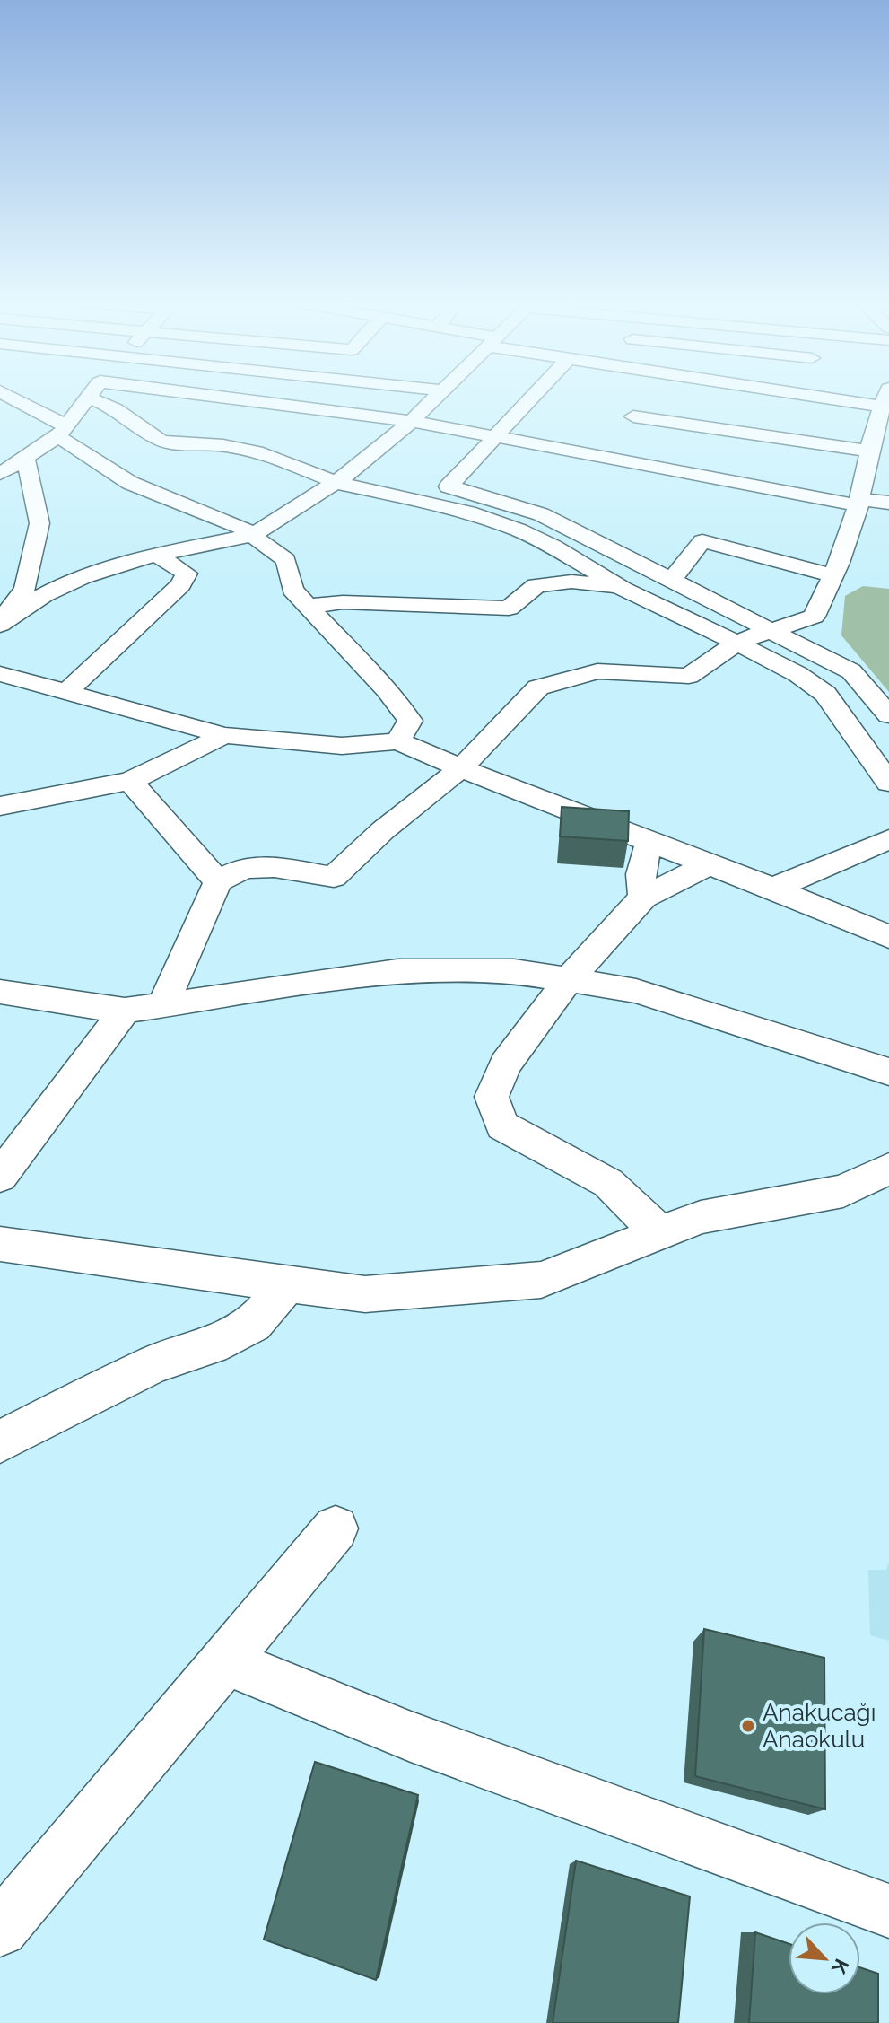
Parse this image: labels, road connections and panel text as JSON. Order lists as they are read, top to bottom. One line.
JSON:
{"places":["Anakucağı Anaokulu"],"north":"bottom right"}
